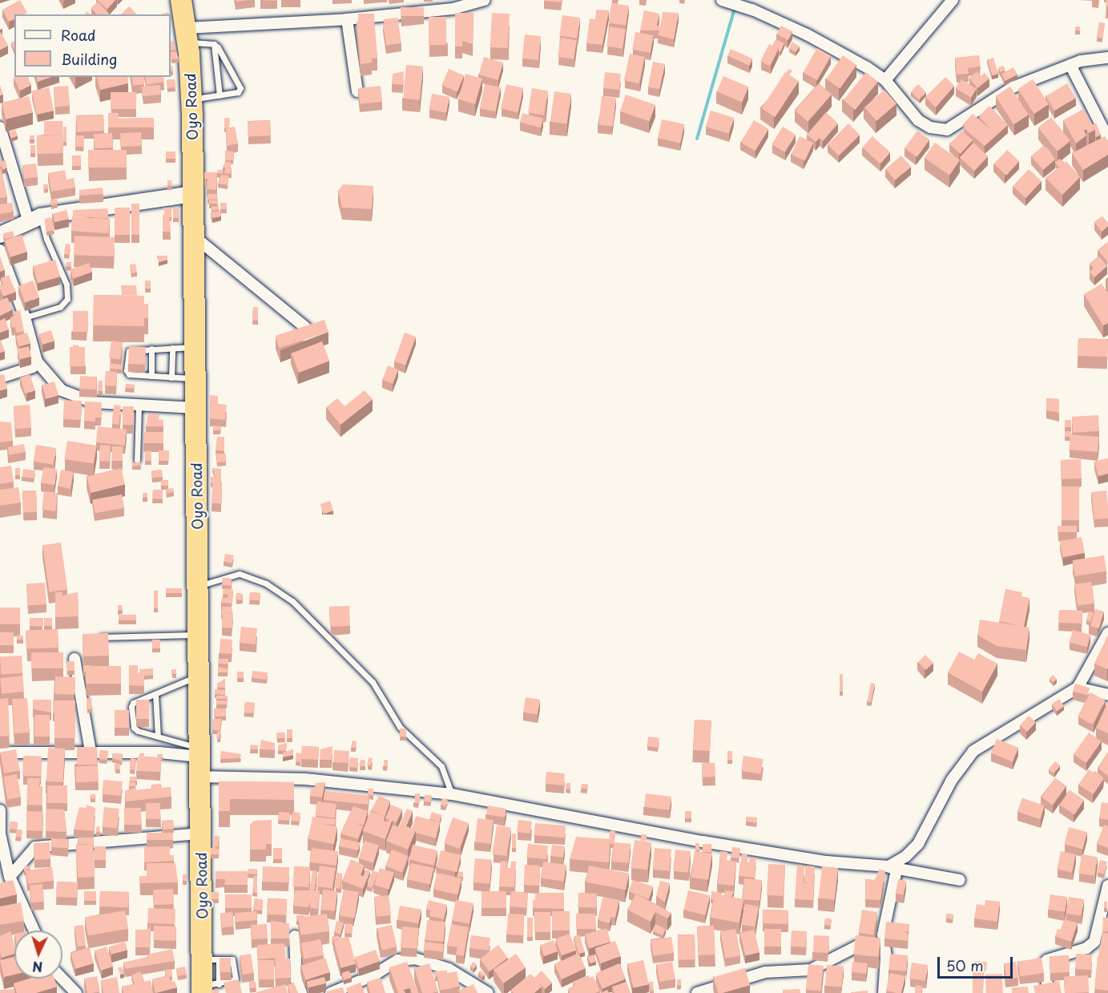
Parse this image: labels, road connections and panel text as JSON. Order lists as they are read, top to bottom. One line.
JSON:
{"streets":{"highway":["Oyo Road"]},"legend":["Road","Building"],"scale_bar":"50 m","north":"bottom"}
